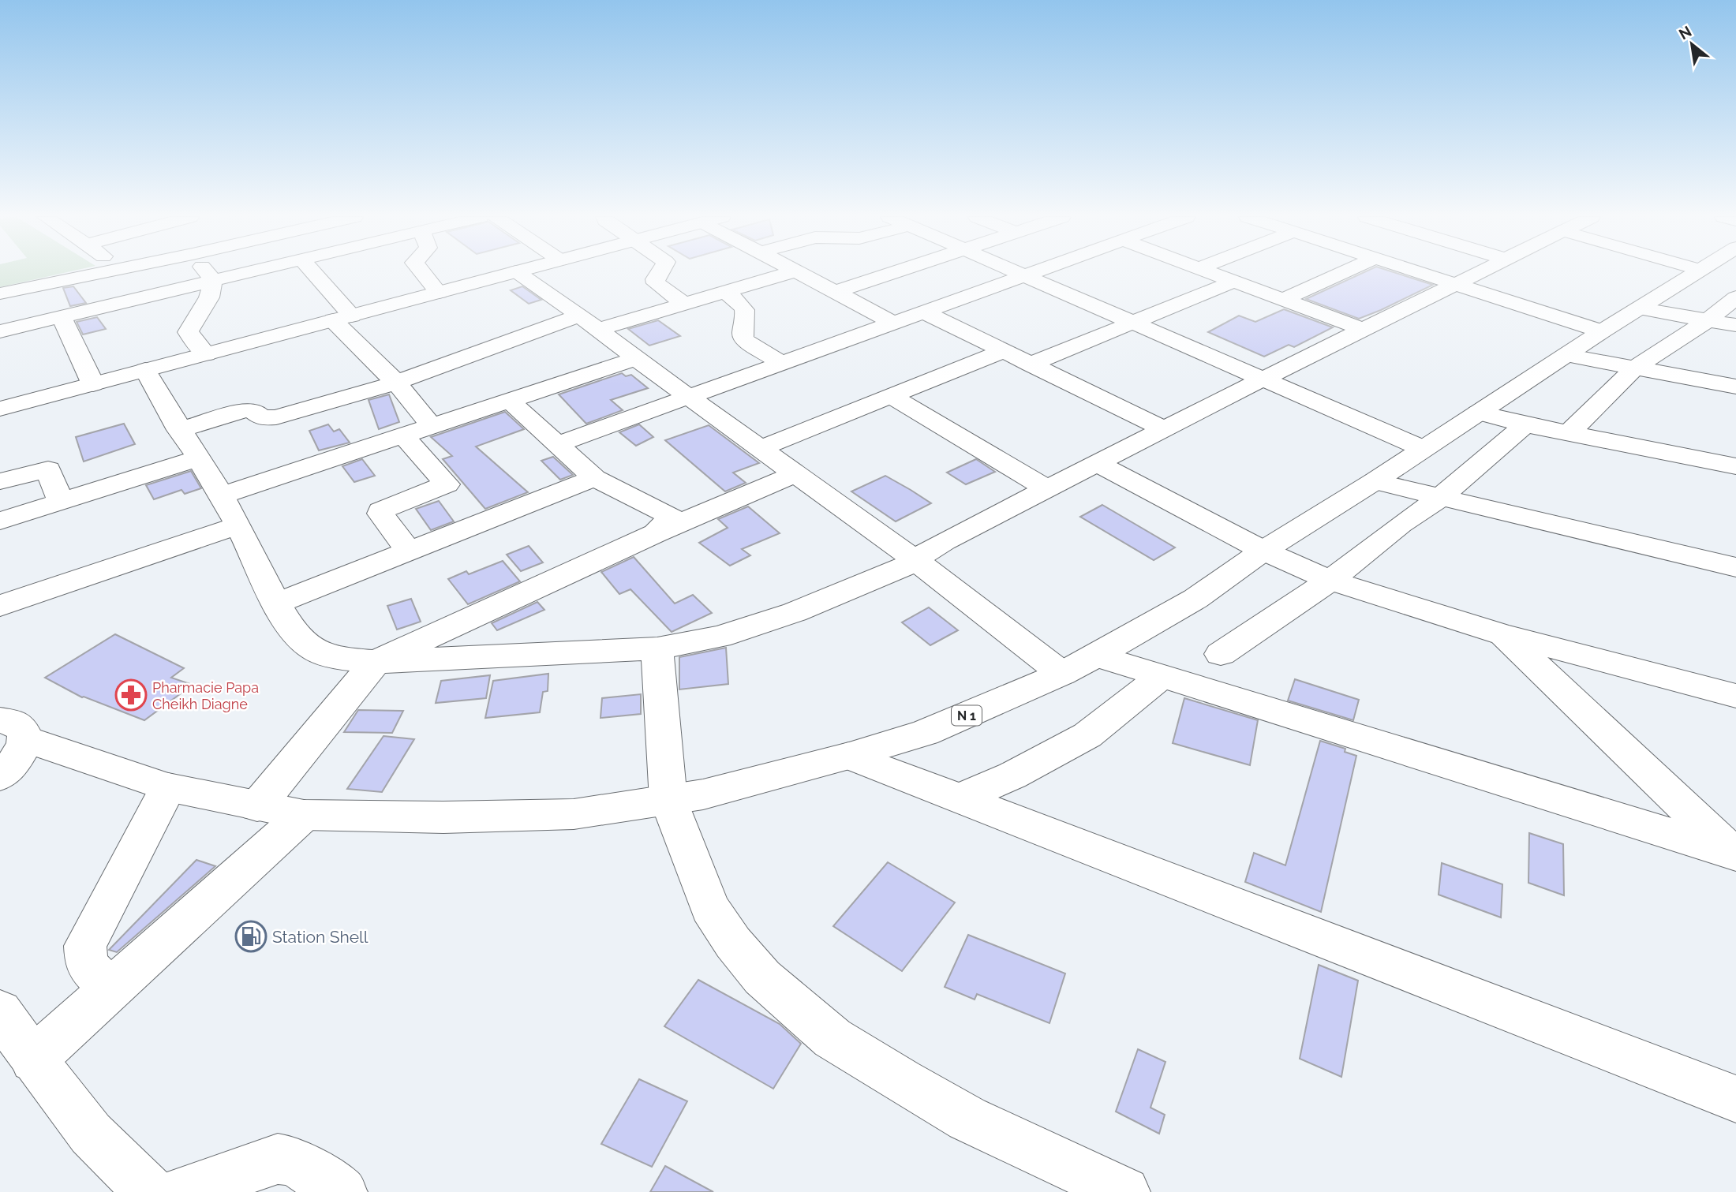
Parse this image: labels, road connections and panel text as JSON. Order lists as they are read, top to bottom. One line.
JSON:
{"streets":{"main road":["N 1"]},"places":{"pharmacy":["Pharmacie Papa Cheikh Diagne"],"fuel station":["Station Shell"]},"north":"top left"}
